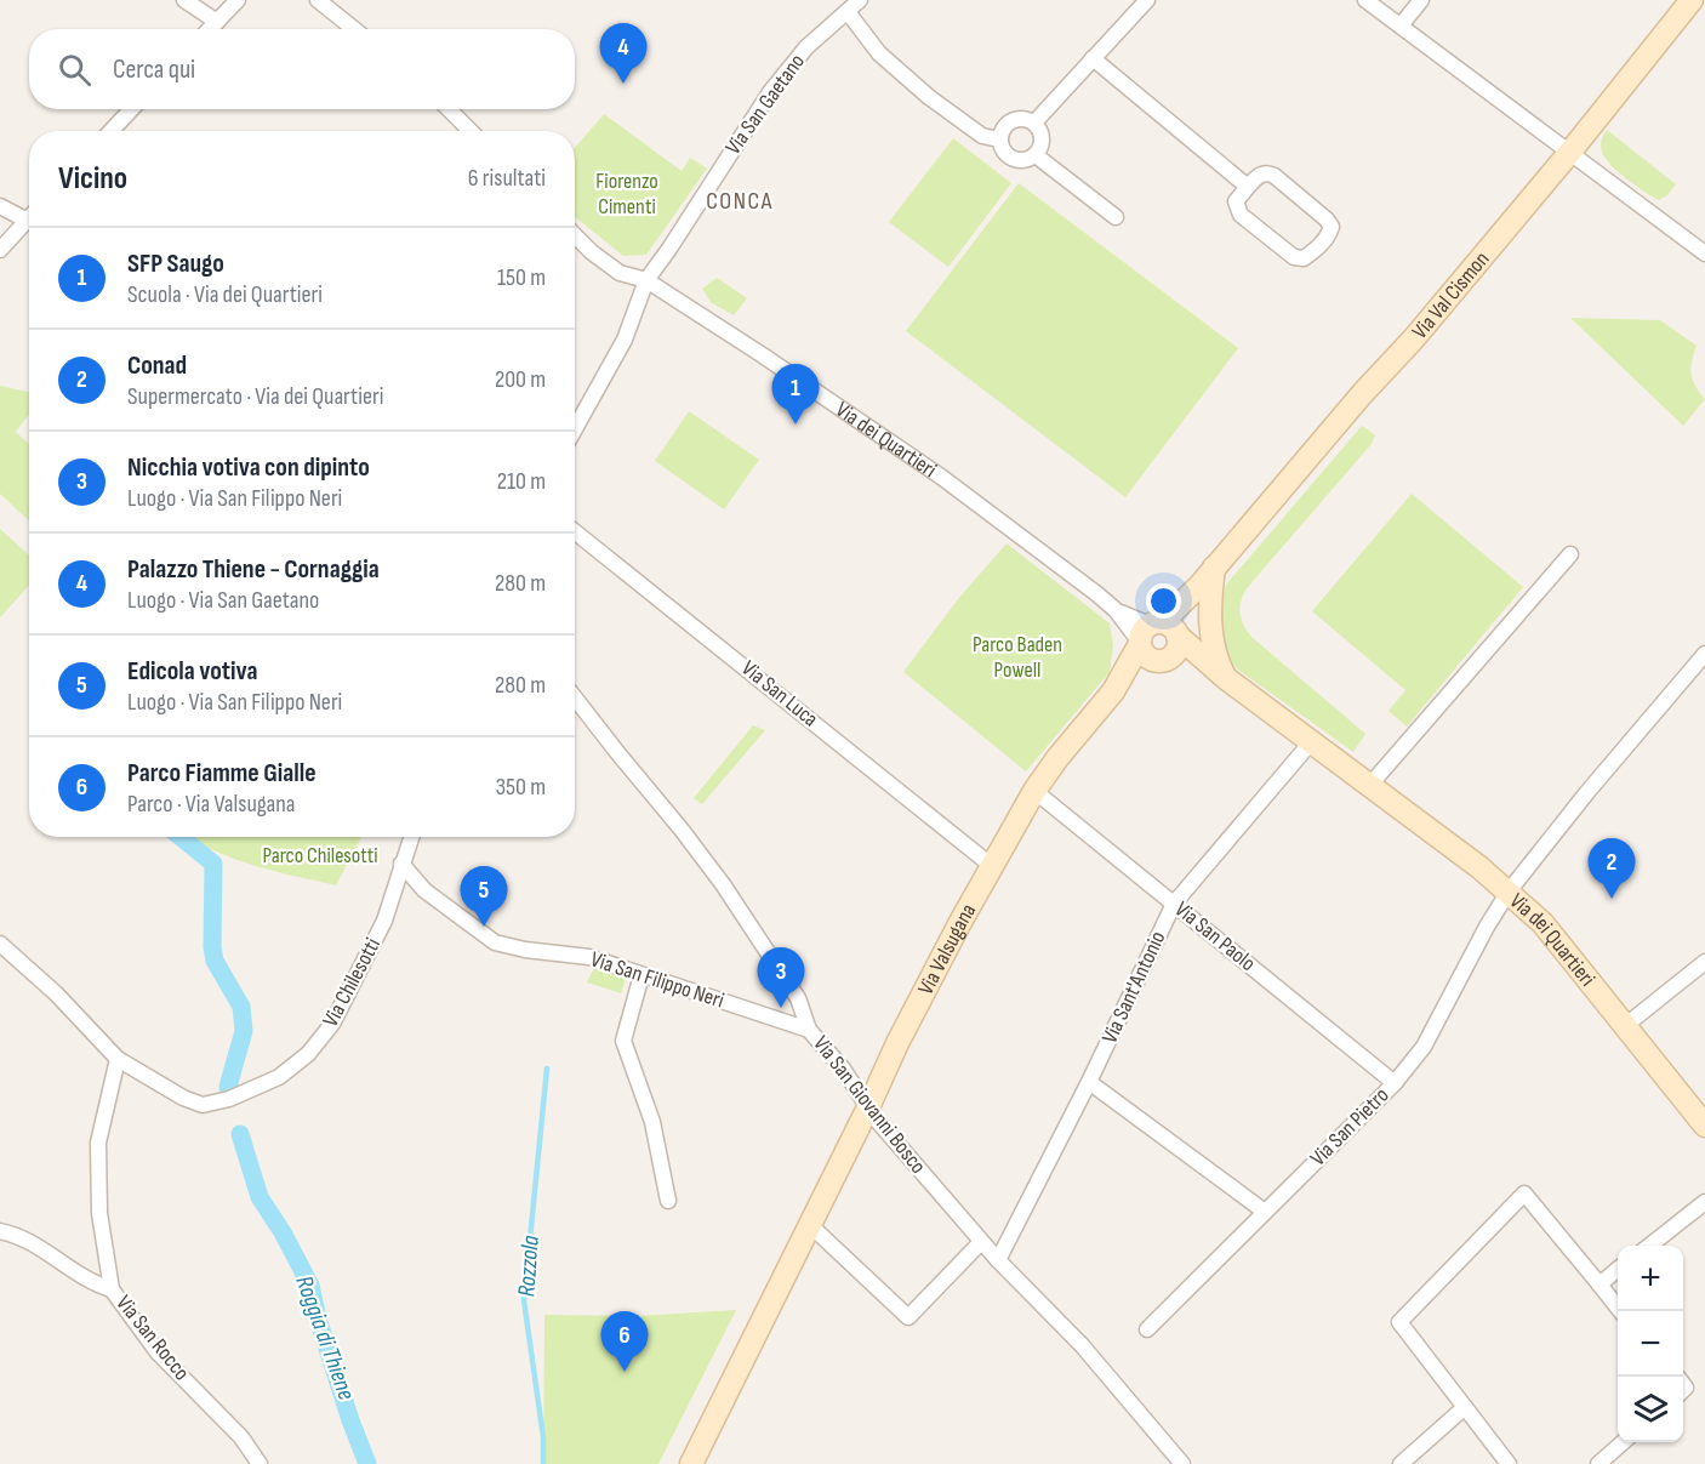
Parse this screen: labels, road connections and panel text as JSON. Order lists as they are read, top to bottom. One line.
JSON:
{"streets":{"main road":["Via Val Cismon","Via dei Quartieri","Via Valsugana"],"street":["Via San Gaetano","Via San Luca","Via San Paolo","Via San Filippo Neri","Via Chilesotti","Via Sant'Antonio","Via San Giovanni Bosco","Via San Pietro","Via San Rocco"]},"crossings":[["Via San Gaetano","Via dei Quartieri"],["Via Val Cismon","Via dei Quartieri"],["Via Val Cismon","Via Valsugana"],["Via dei Quartieri","Via Valsugana"],["Via dei Quartieri","Via Sant'Antonio"],["Via dei Quartieri","Via San Pietro"],["Via San Luca","Via Valsugana"],["Via San Paolo","Via Valsugana"],["Via San Paolo","Via Sant'Antonio"],["Via San Paolo","Via San Pietro"],["Via Valsugana","Via San Giovanni Bosco"],["Via San Filippo Neri","Via Chilesotti"],["Via San Filippo Neri","Via San Giovanni Bosco"],["Via Chilesotti","Via San Rocco"],["Via Sant'Antonio","Via San Giovanni Bosco"]],"districts":["CONCA"],"water":["Rozzola","Roggia di Thiene"],"parks":["Fiorenzo Cimenti","Parco Baden Powell","Parco Chilesotti"],"page":{"pins":["4","1","2","5","3","6"],"search":"Cerca qui","heading":["Vicino","6 risultati"],"list":[{"mark":"1","name":"SFP Saugo","note":"Scuola · Via dei Quartieri","value":"150 m"},{"mark":"2","name":"Conad","note":"Supermercato · Via dei Quartieri","value":"200 m"},{"mark":"3","name":"Nicchia votiva con dipinto","note":"Luogo · Via San Filippo Neri","value":"210 m"},{"mark":"4","name":"Palazzo Thiene - Cornaggia","note":"Luogo · Via San Gaetano","value":"280 m"},{"mark":"5","name":"Edicola votiva","note":"Luogo · Via San Filippo Neri","value":"280 m"},{"mark":"6","name":"Parco Fiamme Gialle","note":"Parco · Via Valsugana","value":"350 m"}],"map_buttons":["+","−"]}}
